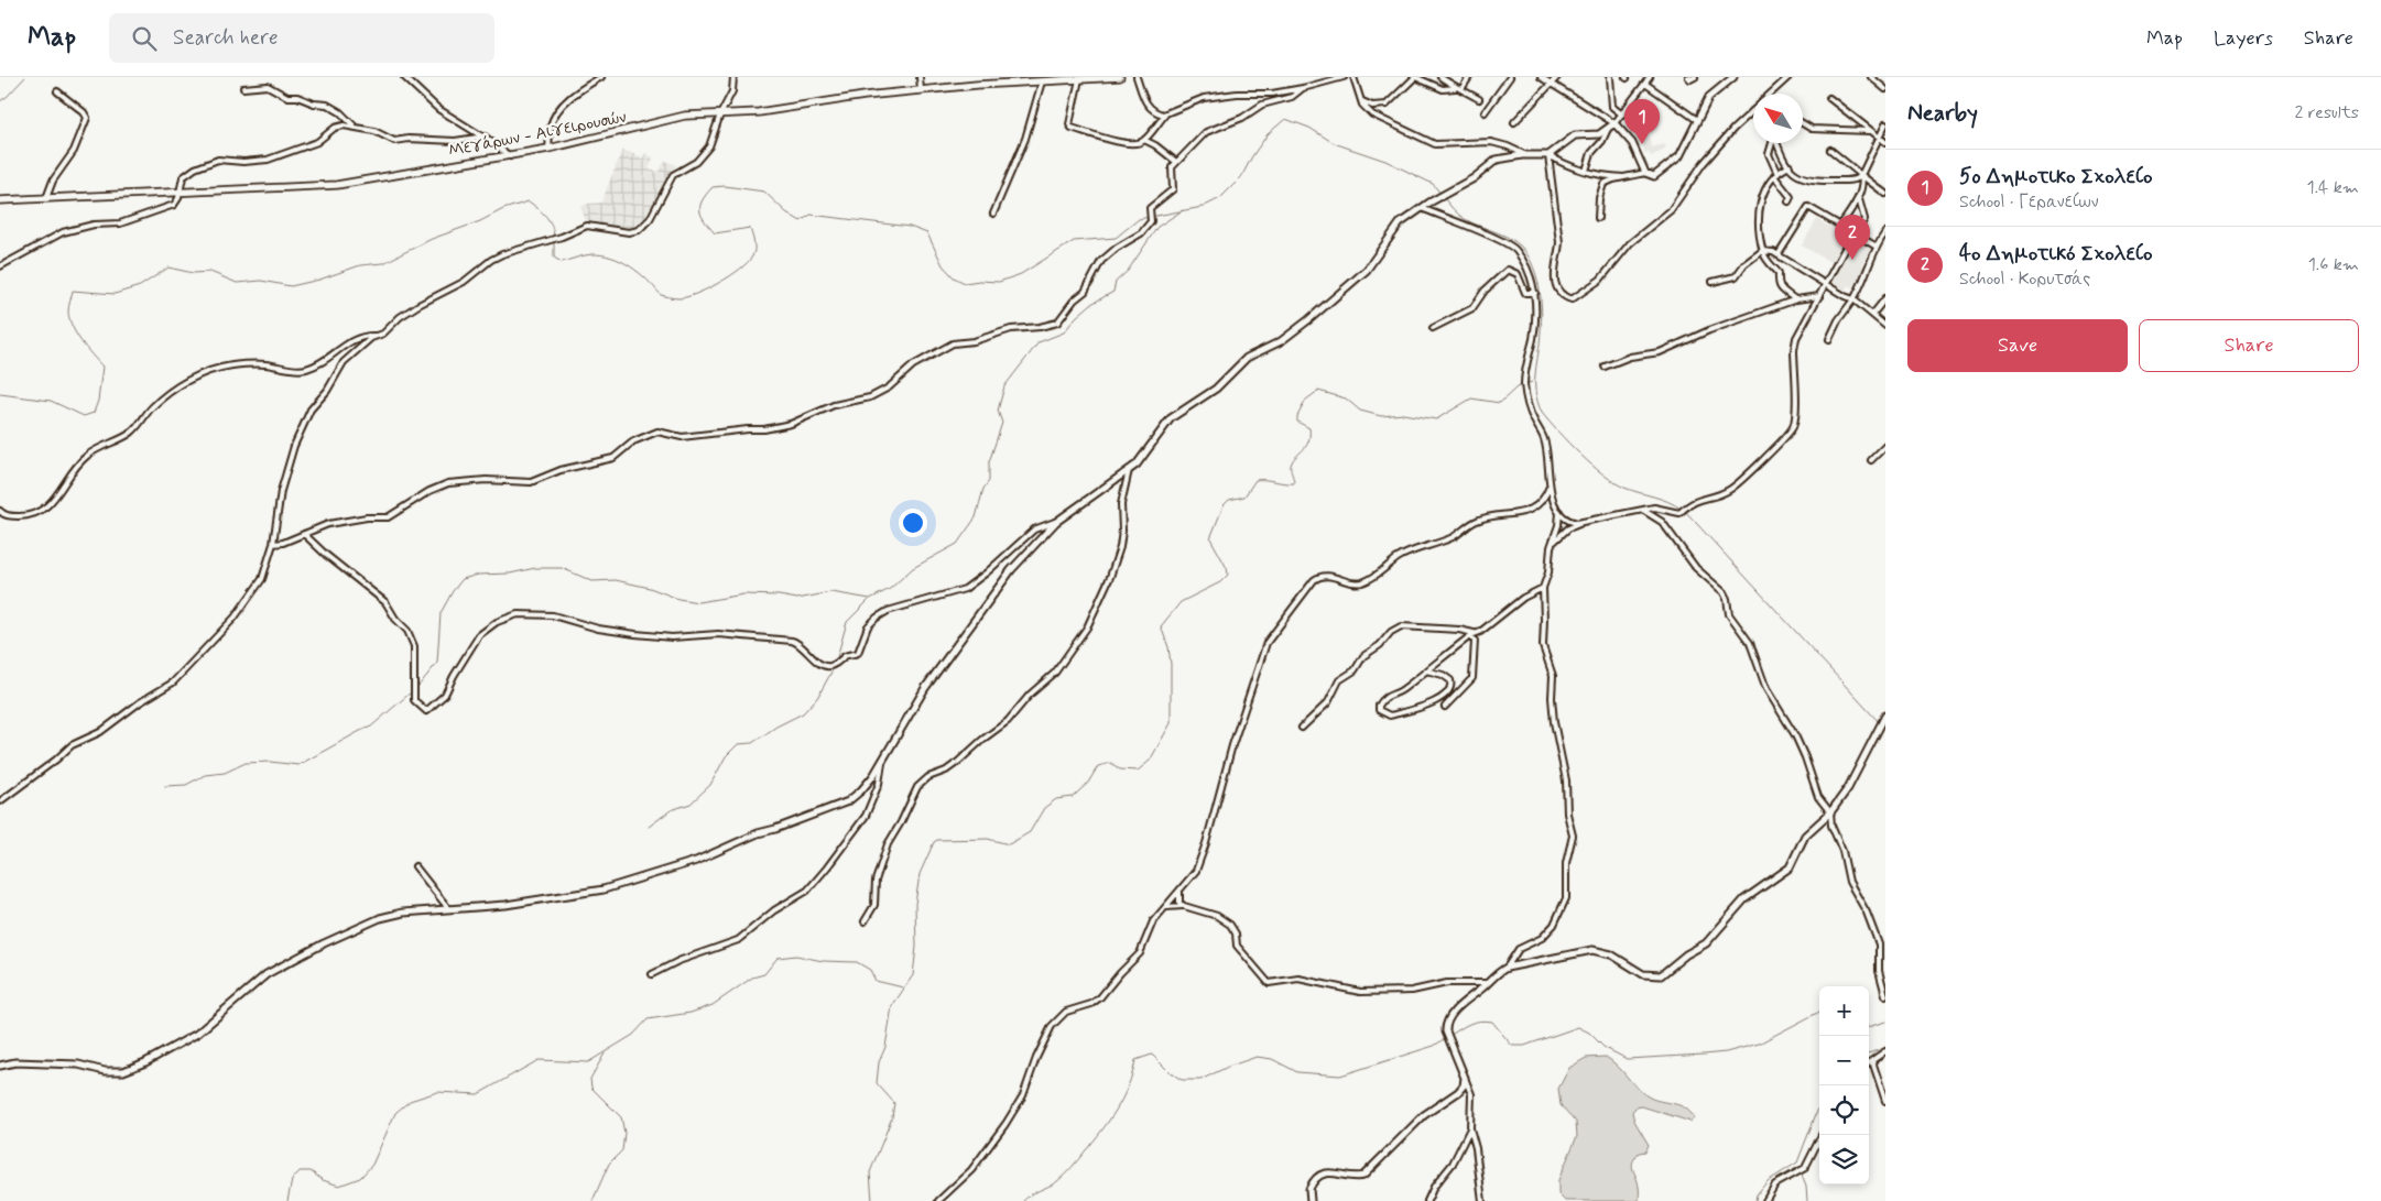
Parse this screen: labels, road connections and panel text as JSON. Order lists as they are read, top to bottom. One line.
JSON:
{"streets":{"main road":["Μεγάρων - Αιγειρουσών"]},"north":"top left","page":{"header":"Map","search":"Search here","nav":["Map","Layers","Share"],"heading":["Nearby","2 results"],"pins":["1","2"],"list":[{"mark":"1","name":"5o Δημοτικο Σχολείο","note":"School · Γερανείων","value":"1.4 km"},{"mark":"2","name":"4ο Δημοτικό Σχολείο","note":"School · Κορυτσάς","value":"1.6 km"}],"buttons":["Save","Share"],"map_buttons":["+","−"]}}
